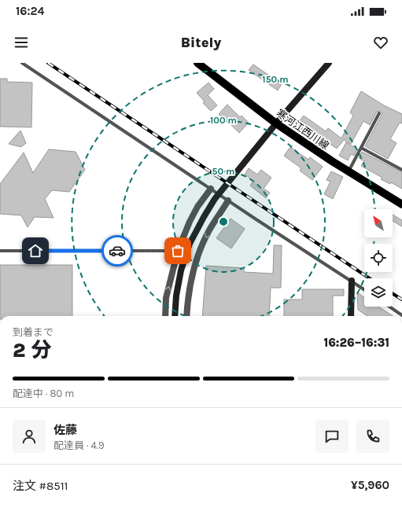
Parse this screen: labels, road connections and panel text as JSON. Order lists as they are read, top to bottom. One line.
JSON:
{"streets":{"main road":["寒河江西川線"]},"north":"top left","page":{"status":"16:24","header":"Bitely","heading":["2 分","到着まで","16:26–16:31"],"panel":["佐藤","配達員 · 4.9","注文 #8511","¥5,960"],"bar":"配達中 · 80 m"},"rings":["150 m","100 m","50 m"]}
